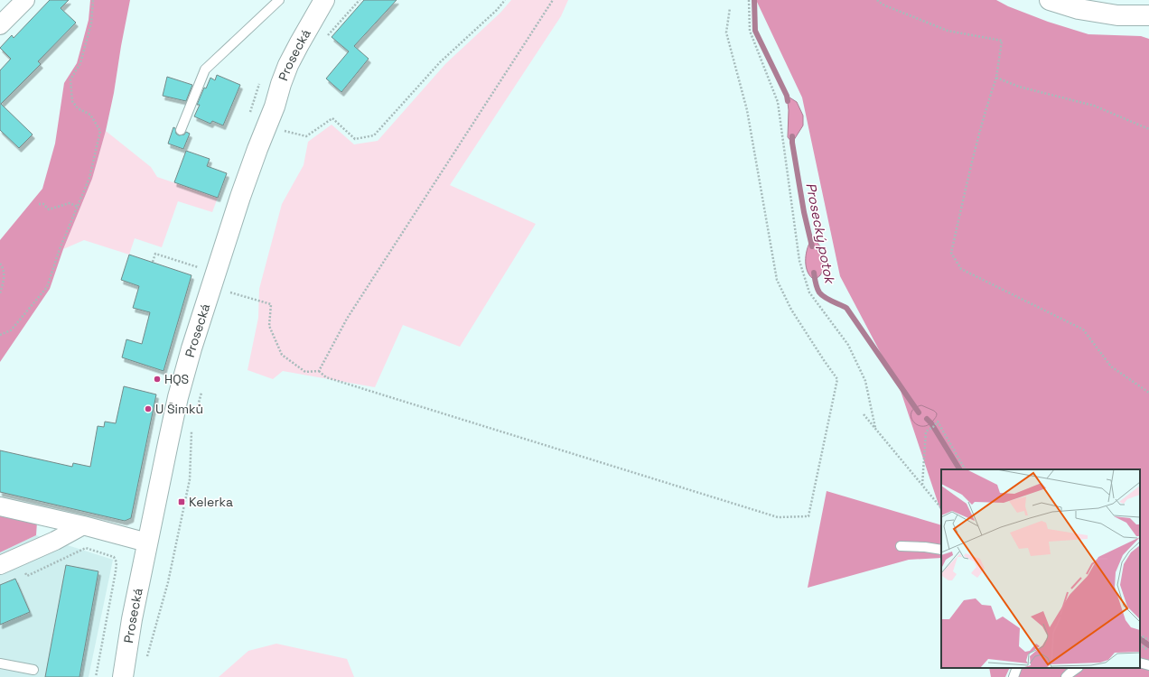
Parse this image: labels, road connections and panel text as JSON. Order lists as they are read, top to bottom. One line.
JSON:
{"streets":{"main road":["Prosecká"]},"water":["Prosecký potok"],"places":{"other":["HQS","U Šimků"],"transit":["Kelerka"]}}
